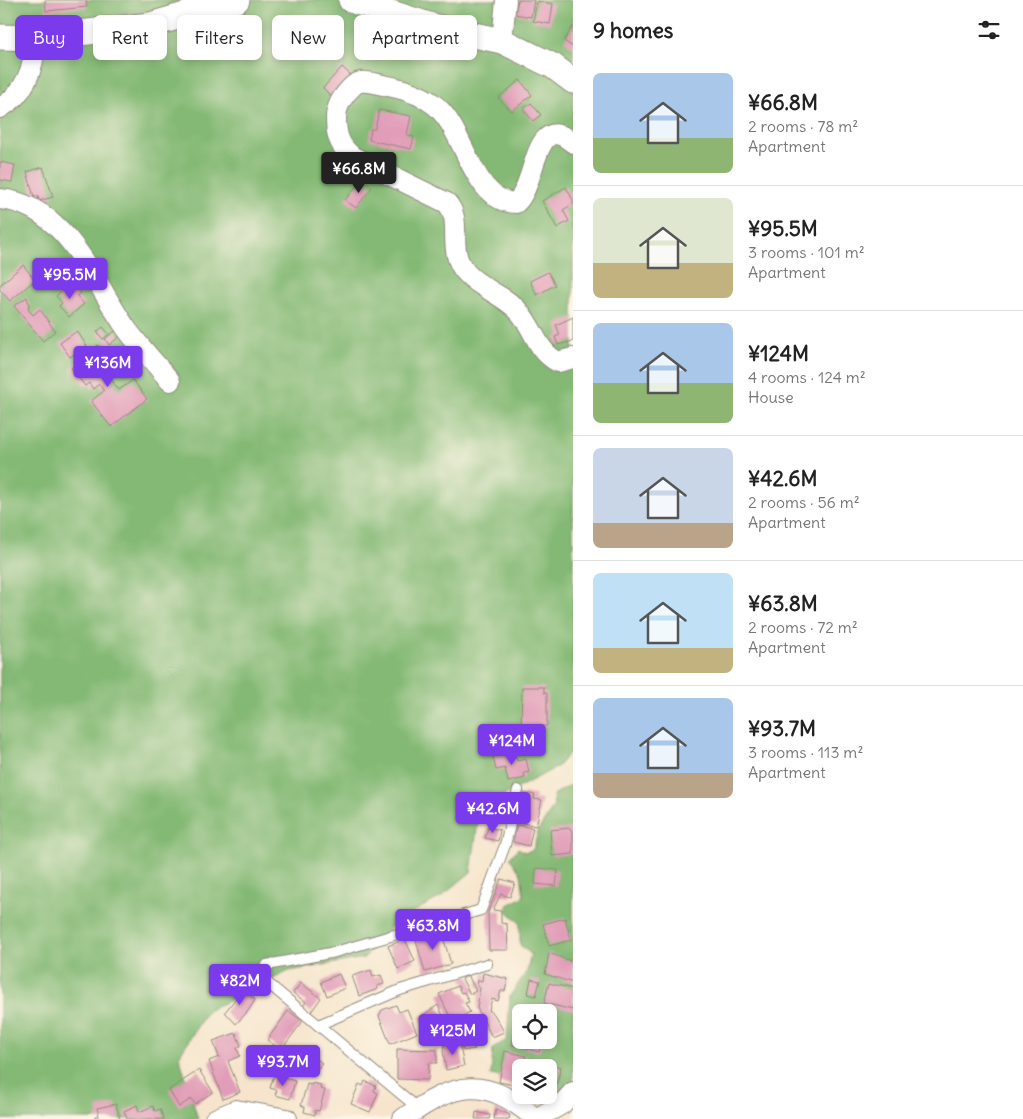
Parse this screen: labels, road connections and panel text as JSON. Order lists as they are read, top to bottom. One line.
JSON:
{"page":{"heading":"9 homes","chip":["Buy","Rent","Filters","New","Apartment"],"list":[{"name":"¥66.8M","note":"2 rooms · 78 m² · Apartment"},{"name":"¥95.5M","note":"3 rooms · 101 m² · Apartment"},{"name":"¥124M","note":"4 rooms · 124 m² · House"},{"name":"¥42.6M","note":"2 rooms · 56 m² · Apartment"},{"name":"¥63.8M","note":"2 rooms · 72 m² · Apartment"},{"name":"¥93.7M","note":"3 rooms · 113 m² · Apartment"}],"price":["¥66.8M","¥95.5M","¥136M","¥124M","¥42.6M","¥63.8M","¥82M","¥125M","¥93.7M"]}}
